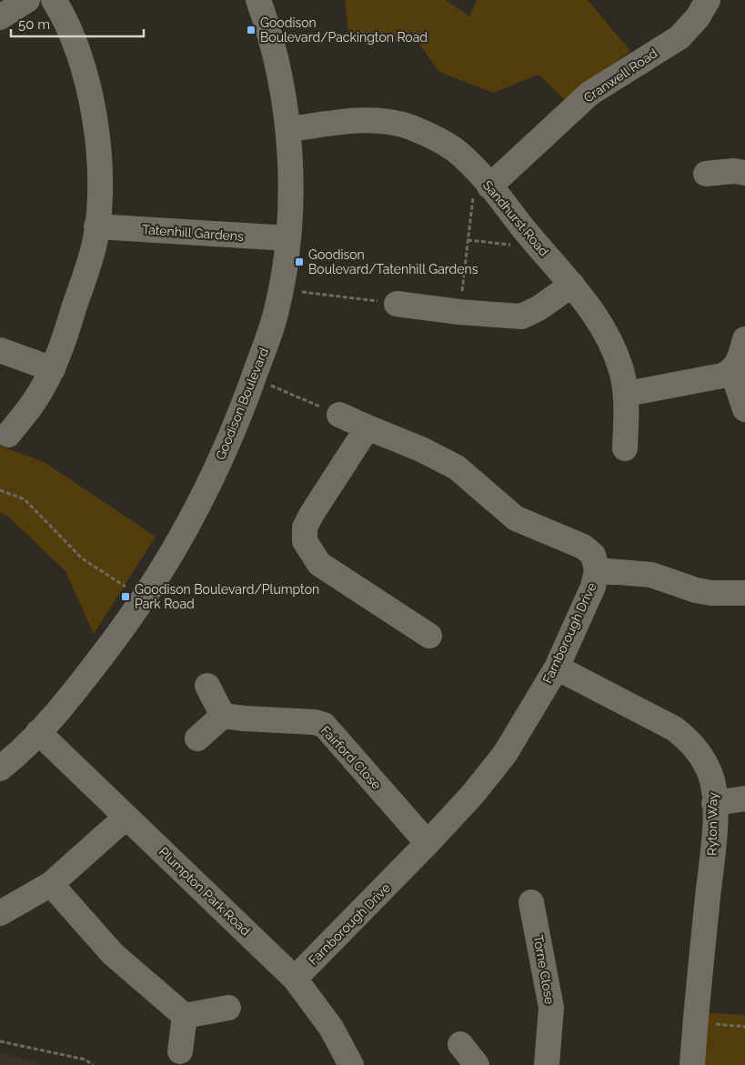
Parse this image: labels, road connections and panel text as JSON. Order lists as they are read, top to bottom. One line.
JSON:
{"streets":{"street":["Cranwell Road","Sandhurst Road","Tatenhill Gardens","Goodison Boulevard","Farnborough Drive","Fairford Close","Ryton Way","Plumpton Park Road","Torne Close"]},"crossings":[["Cranwell Road","Sandhurst Road"],["Sandhurst Road","Goodison Boulevard"],["Tatenhill Gardens","Goodison Boulevard"],["Goodison Boulevard","Plumpton Park Road"],["Farnborough Drive","Fairford Close"],["Farnborough Drive","Ryton Way"],["Farnborough Drive","Plumpton Park Road"]],"places":{"transit":["Goodison Boulevard/Packington Road","Goodison Boulevard/Tatenhill Gardens","Goodison Boulevard/Plumpton Park Road"]},"scale_bar":"50 m"}
